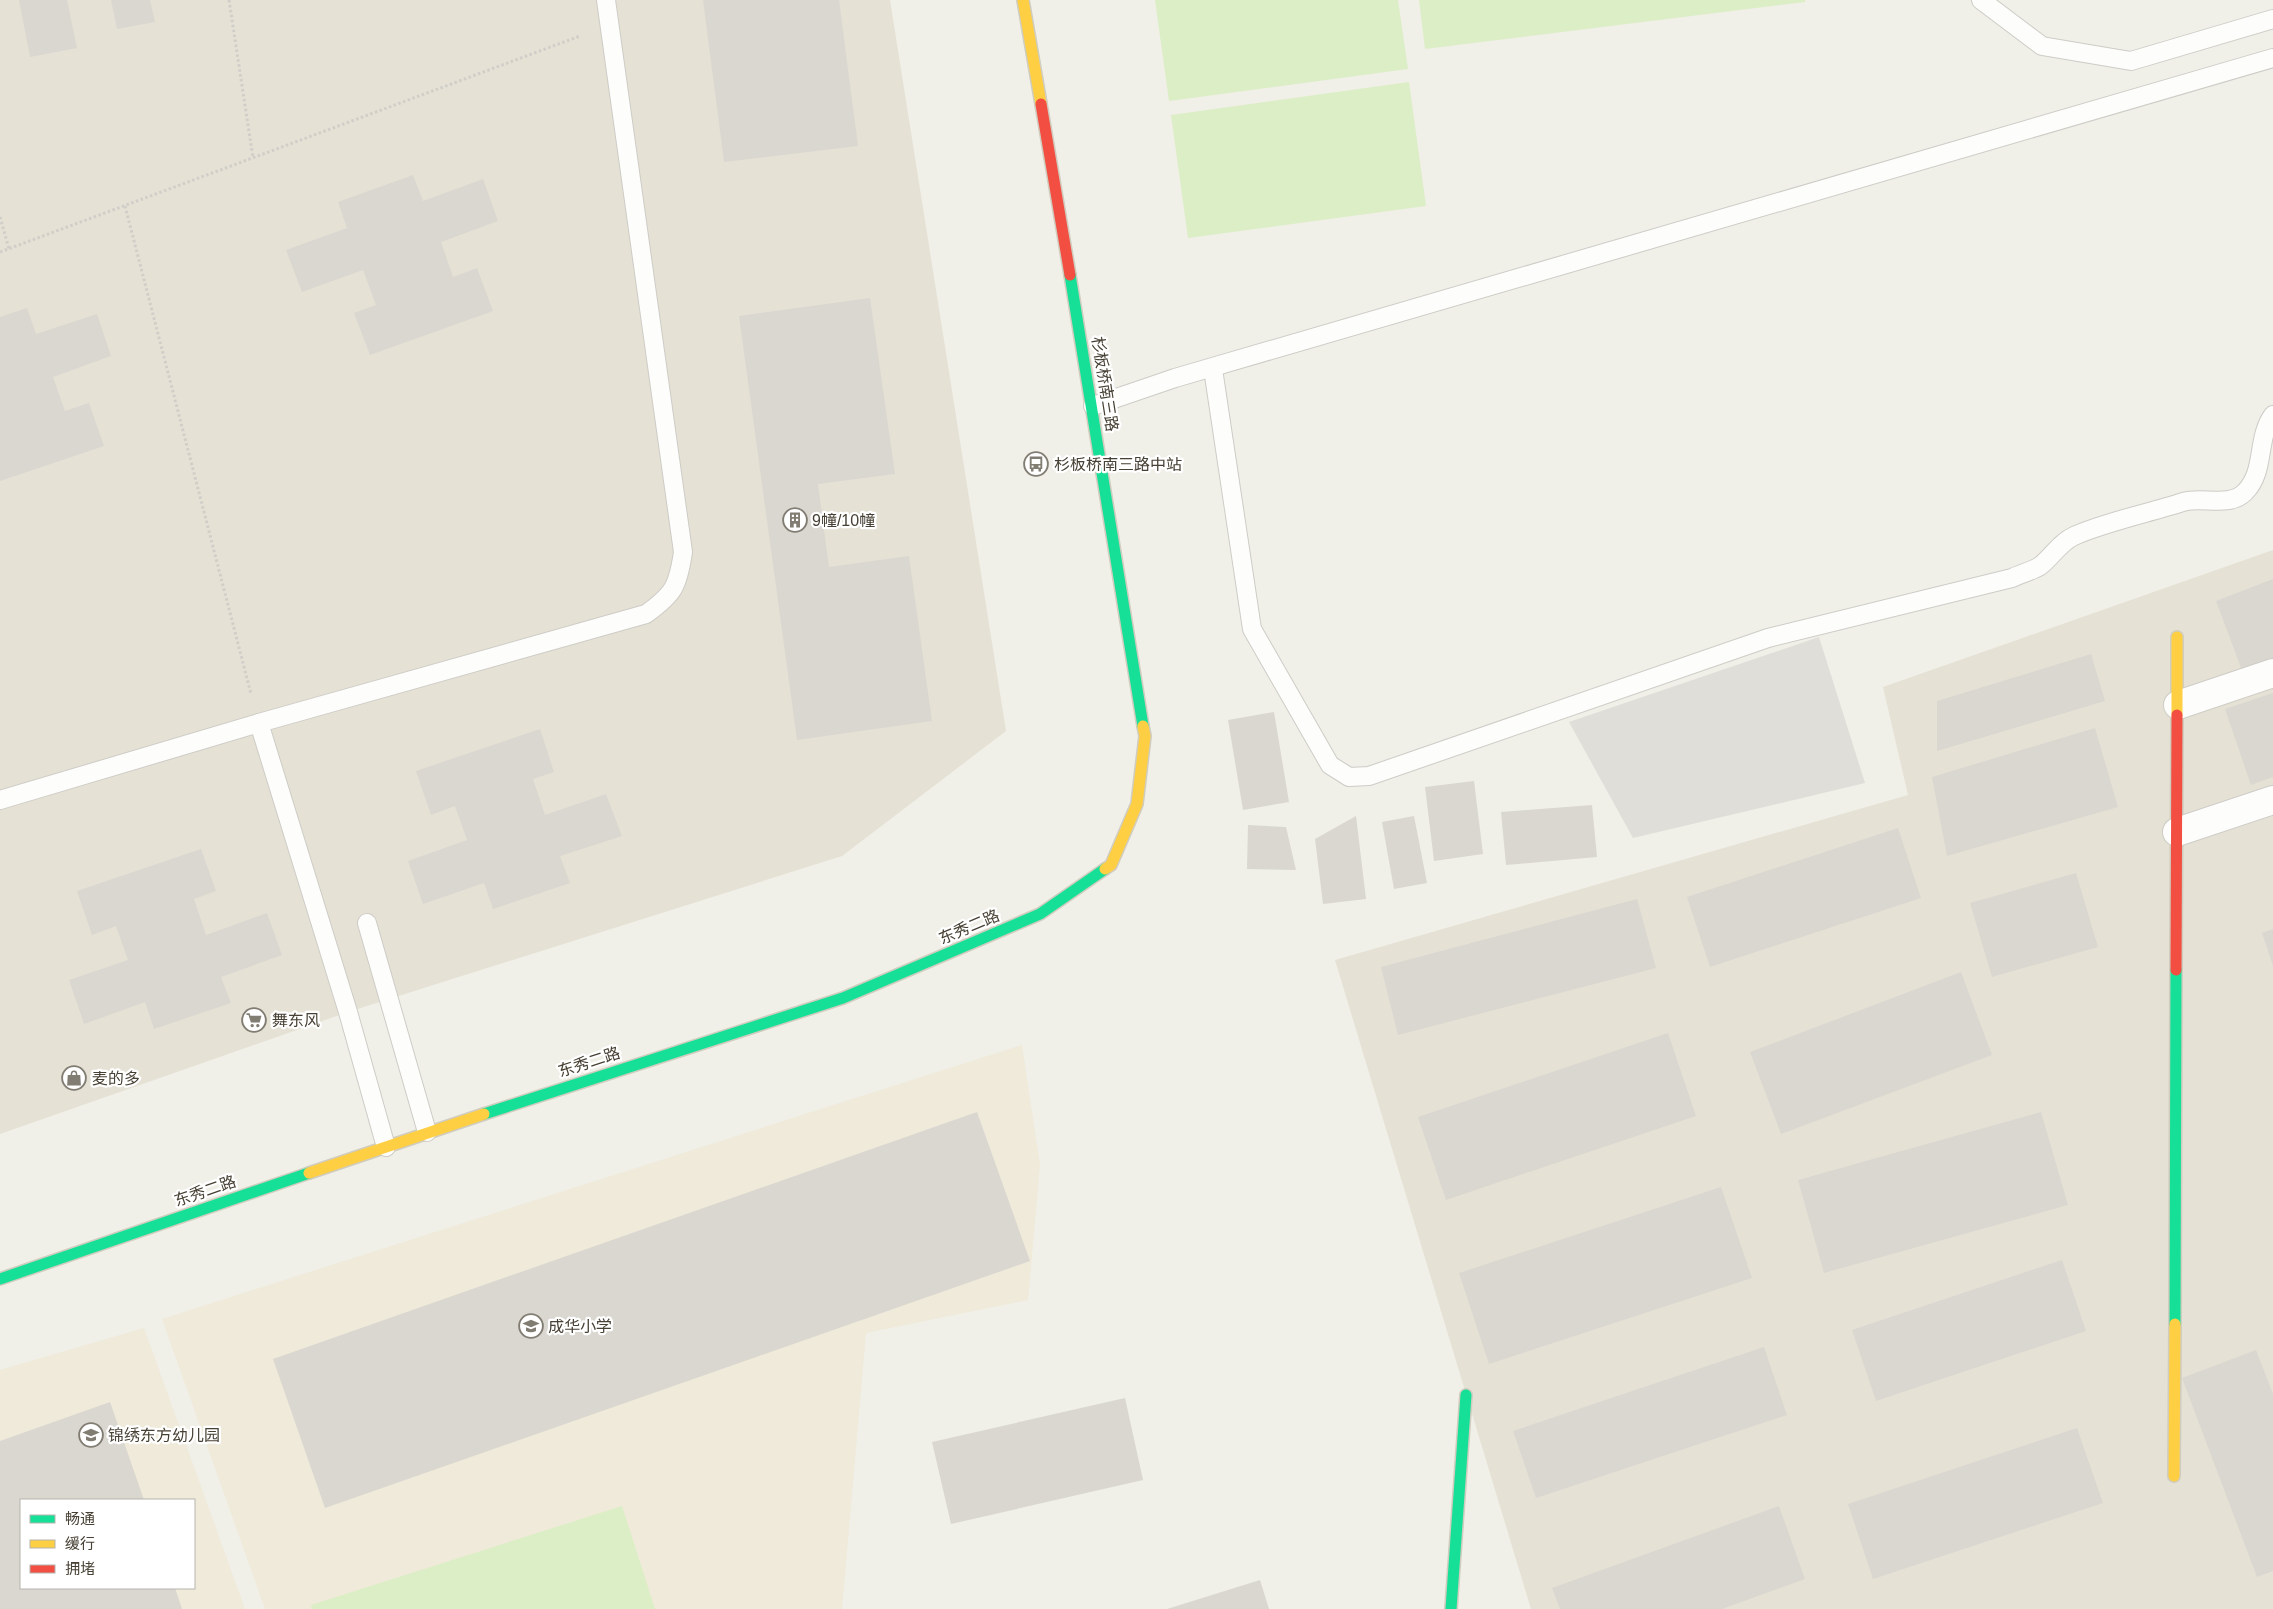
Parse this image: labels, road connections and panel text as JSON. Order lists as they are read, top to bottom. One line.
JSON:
{"streets":{"street":["杉板桥南三路","东秀二路"]},"crossings":[["杉板桥南三路","东秀二路"]],"places":{"bus stop":["杉板桥南三路中站"],"building":["9幢/10幢"],"supermarket":["舞东风"],"shop":["麦的多"],"school or university":["成华小学","锦绣东方幼儿园"]},"legend":["畅通","缓行","拥堵"]}
